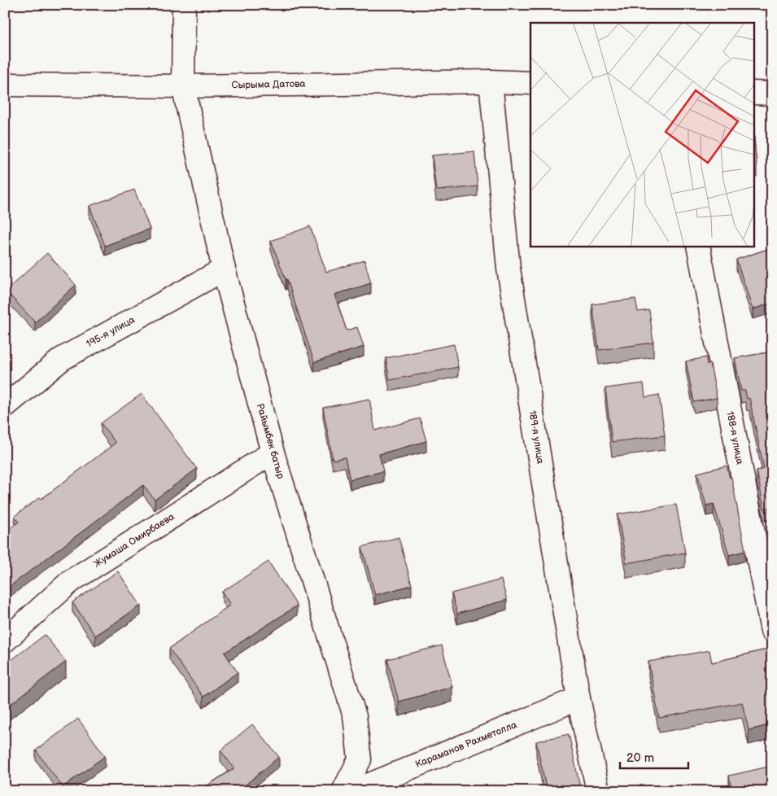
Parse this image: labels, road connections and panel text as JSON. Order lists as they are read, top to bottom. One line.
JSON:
{"streets":{"street":["Сырыма Датова","195-я улица","189-я улица","188-я улица","Райымбек батыр","Жумаша Омирбаева","Караманов Рахметолла"]},"crossings":[["Сырыма Датова","189-я улица"],["Сырыма Датова","Райымбек батыр"],["195-я улица","Райымбек батыр"],["189-я улица","Караманов Рахметолла"],["Райымбек батыр","Жумаша Омирбаева"]],"scale_bar":"20 m"}
